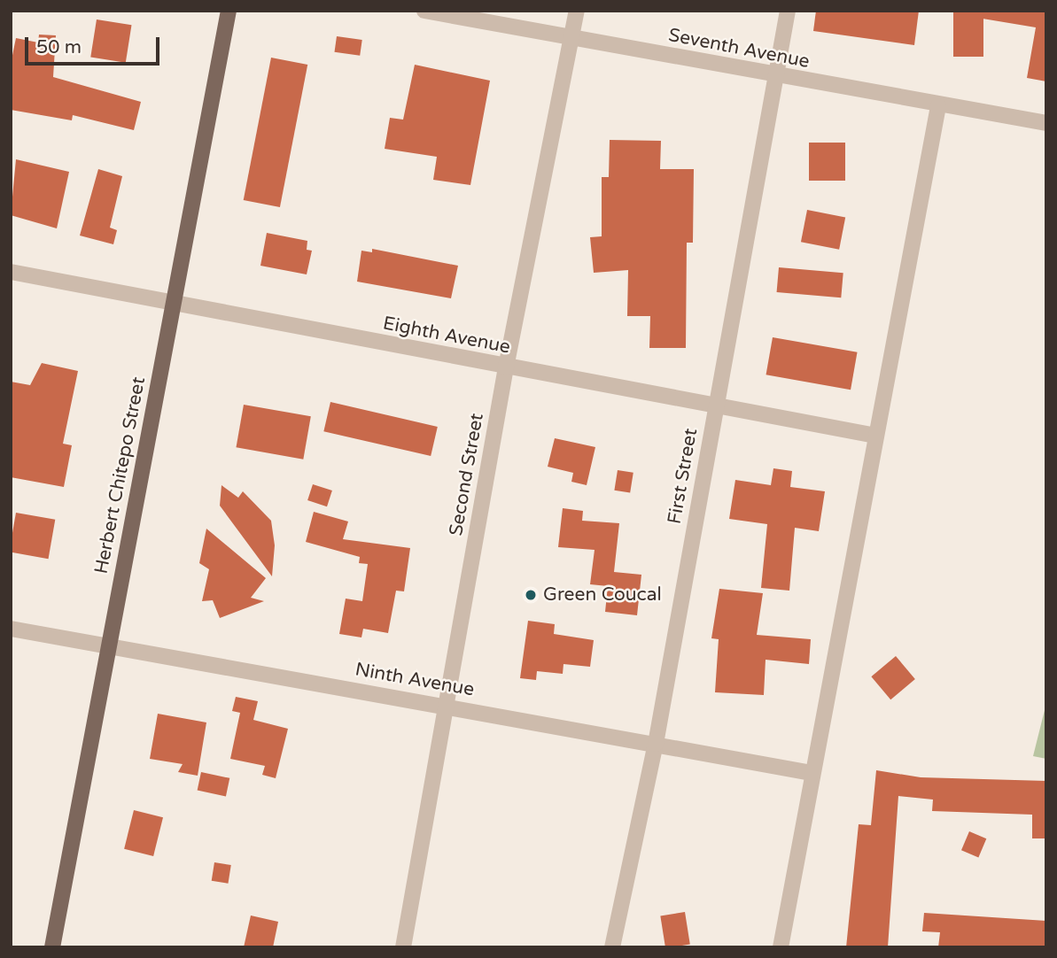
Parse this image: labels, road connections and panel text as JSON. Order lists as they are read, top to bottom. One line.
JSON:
{"streets":{"main road":["Herbert Chitepo Street"],"street":["Seventh Avenue","Eighth Avenue","Second Street","First Street","Ninth Avenue"]},"crossings":[["Seventh Avenue","Second Street"],["Seventh Avenue","First Street"],["Eighth Avenue","Second Street"],["Eighth Avenue","Herbert Chitepo Street"],["Eighth Avenue","First Street"],["Second Street","Ninth Avenue"],["Herbert Chitepo Street","Ninth Avenue"],["First Street","Ninth Avenue"]],"places":["Green Coucal"],"scale_bar":"50 m"}
